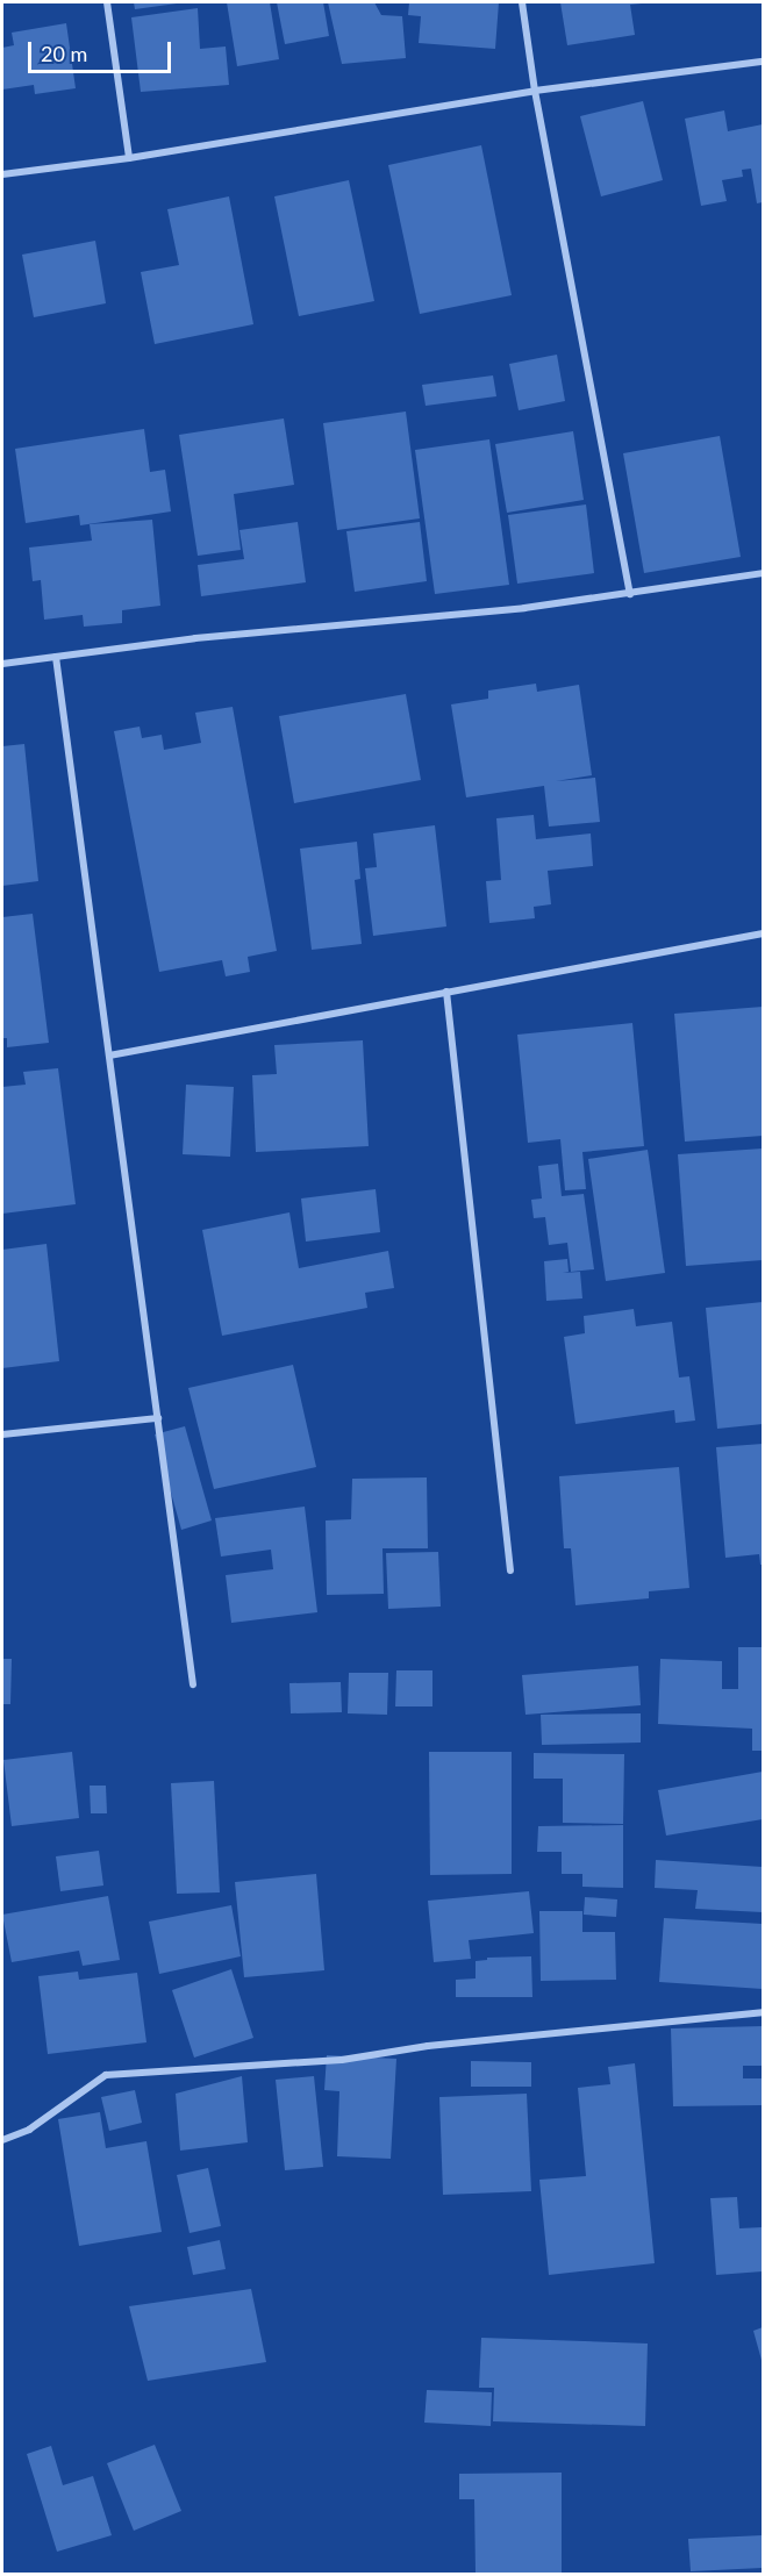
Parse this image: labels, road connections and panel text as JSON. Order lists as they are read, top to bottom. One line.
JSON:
{"scale_bar":"20 m"}
